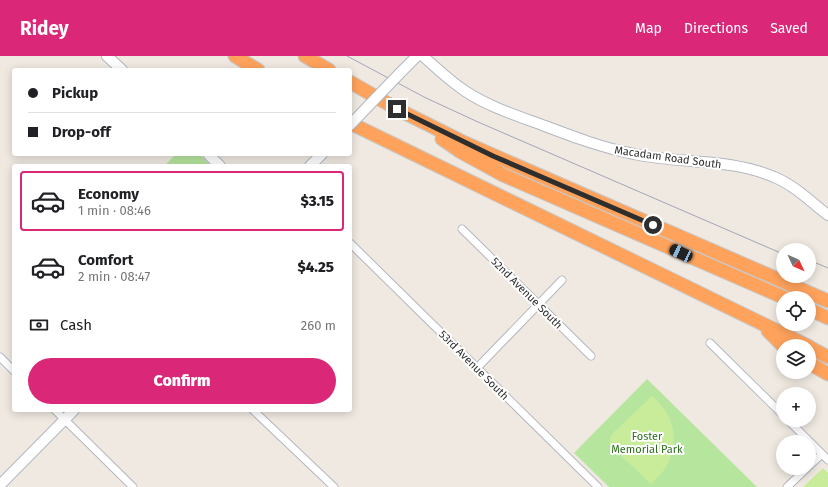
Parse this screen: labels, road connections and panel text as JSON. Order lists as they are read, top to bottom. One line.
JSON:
{"streets":{"street":["Macadam Road South","52nd Avenue South","53rd Avenue South"]},"parks":["Foster Memorial Park"],"north":"bottom right","page":{"header":"Ridey","nav":["Map","Directions","Saved"],"banner":["Pickup","Drop-off"],"list":[{"name":"Economy","note":"1 min · 08:46","value":"$3.15"},{"name":"Comfort","note":"2 min · 08:47","value":"$4.25"}],"map_buttons":["+","−"],"pay":["Cash","260 m"],"buttons":"Confirm"}}
